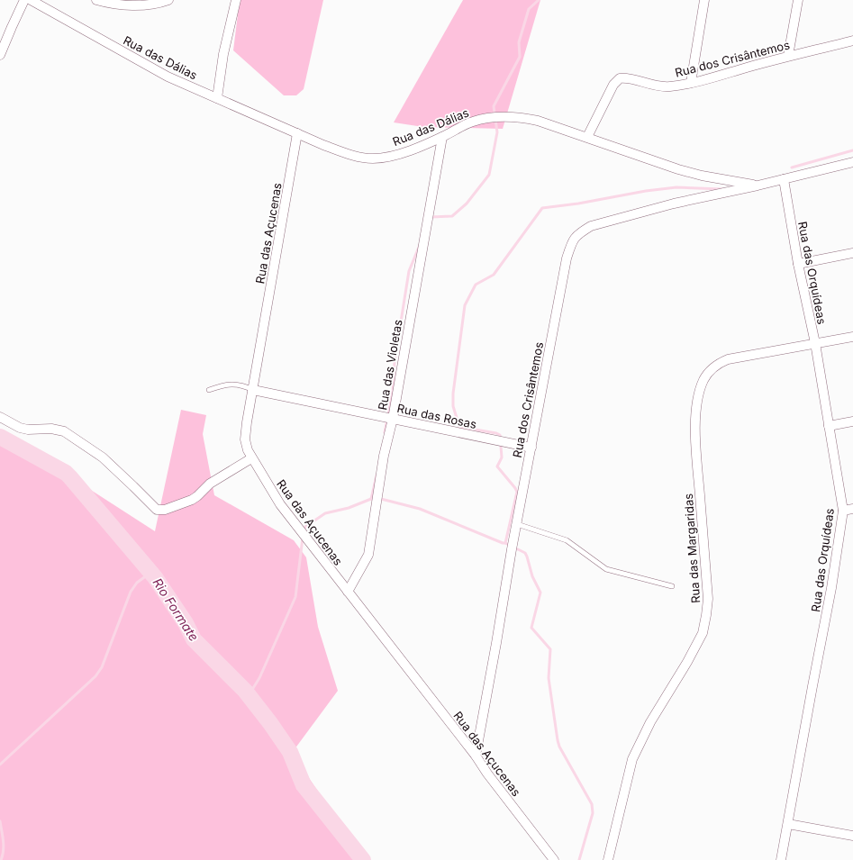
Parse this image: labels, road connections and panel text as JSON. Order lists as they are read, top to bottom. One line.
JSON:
{"streets":{"street":["Rua das Dálias","Rua dos Crisântemos","Rua das Açucenas","Rua das Orquídeas","Rua das Violetas","Rua das Rosas","Rua das Margaridas"]},"crossings":[["Rua das Dálias","Rua dos Crisântemos"],["Rua das Dálias","Rua das Açucenas"],["Rua das Dálias","Rua das Violetas"],["Rua dos Crisântemos","Rua das Açucenas"],["Rua dos Crisântemos","Rua das Orquídeas"],["Rua dos Crisântemos","Rua das Rosas"],["Rua das Açucenas","Rua das Violetas"],["Rua das Açucenas","Rua das Rosas"],["Rua das Orquídeas","Rua das Margaridas"],["Rua das Violetas","Rua das Rosas"]],"water":["Rio Formate"]}
